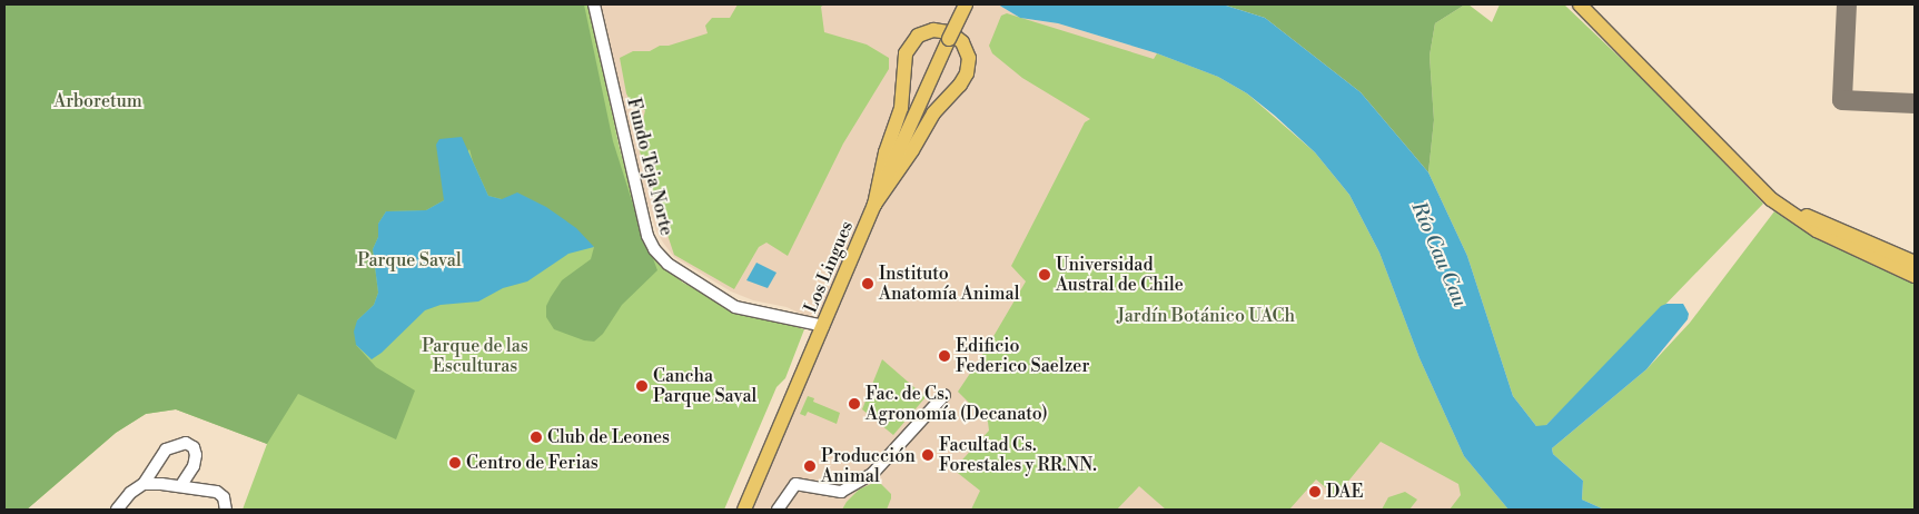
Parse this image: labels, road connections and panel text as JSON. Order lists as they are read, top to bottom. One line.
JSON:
{"streets":{"main road":["Los Lingues"],"street":["Fundo Teja Norte"]},"crossings":[["Fundo Teja Norte","Los Lingues"]],"water":["Río Cau Cau"],"parks":["Arboretum","Parque Saval","Jardín Botánico UACh","Parque de las Esculturas"],"places":["Universidad Austral de Chile","Instituto Anatomía Animal","Edificio Federico Saelzer","Cancha Parque Saval","Fac. de Cs. Agronomía (Decanato)","Club de Leones","Facultad Cs. Forestales y RR.NN.","Centro de Ferias","Producción Animal","DAE"]}
